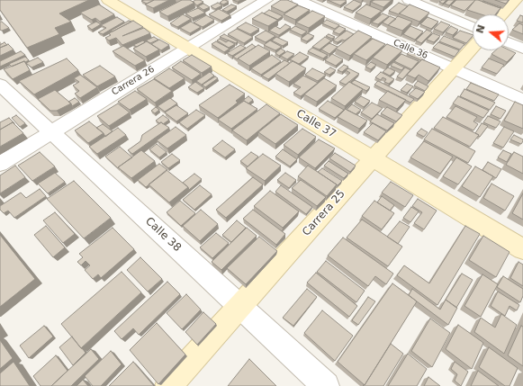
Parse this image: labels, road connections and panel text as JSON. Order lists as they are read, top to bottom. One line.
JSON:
{"streets":{"street":["Calle 36","Carrera 26","Calle 37","Carrera 25","Calle 38"]},"crossings":[["Calle 36","Carrera 25"],["Carrera 26","Calle 37"],["Carrera 26","Calle 38"],["Calle 37","Carrera 25"],["Carrera 25","Calle 38"]],"north":"left"}
